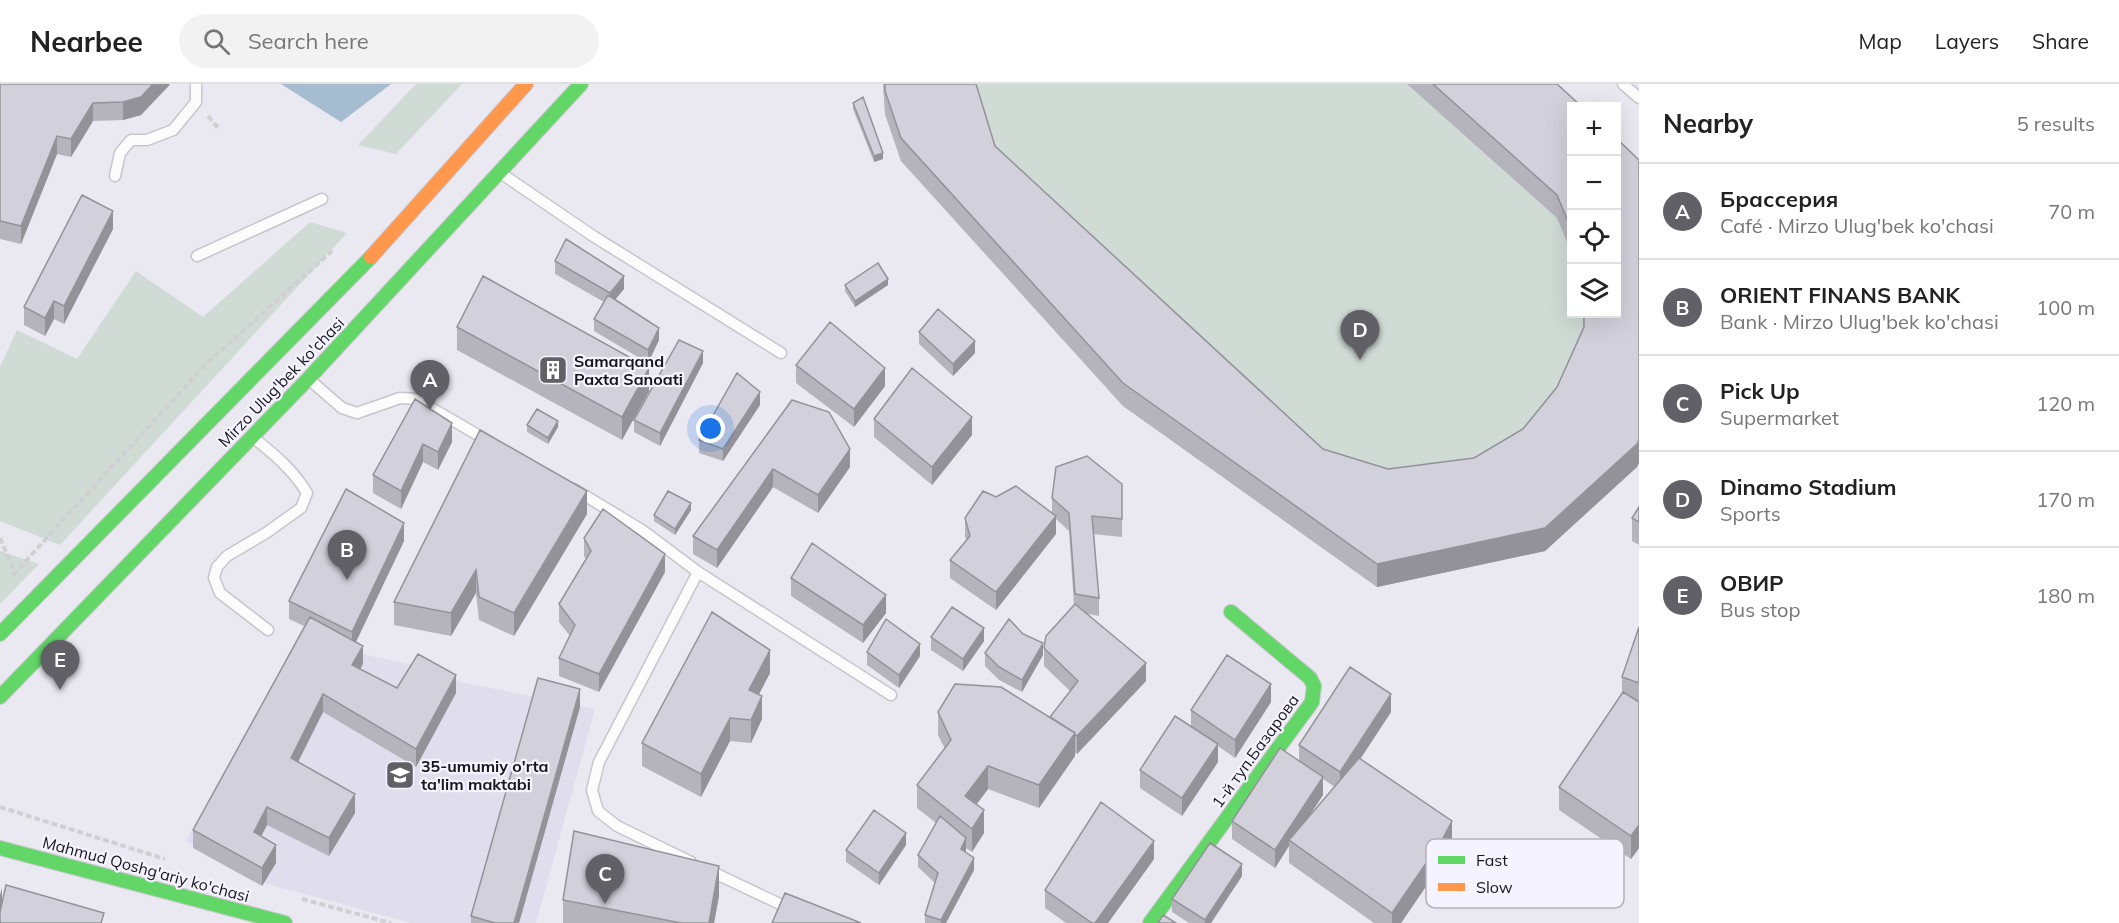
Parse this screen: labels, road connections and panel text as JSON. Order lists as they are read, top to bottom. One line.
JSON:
{"streets":{"main road":["Mirzo Ulug'bek ko'chasi","1-й туп.Базарова","Mahmud Qoshg'ariy ko'chasi"]},"places":{"building":["Samarqand Paxta Sanoati"],"school or university":["35-umumiy o'rta ta'lim maktabi"]},"legend":["Fast","Slow"],"page":{"header":"Nearbee","search":"Search here","nav":["Map","Layers","Share"],"heading":["Nearby","5 results"],"map_buttons":["+","−"],"list":[{"mark":"A","name":"Брассерия","note":"Café · Mirzo Ulug'bek ko'chasi","value":"70 m"},{"mark":"B","name":"ORIENT FINANS BANK","note":"Bank · Mirzo Ulug'bek ko'chasi","value":"100 m"},{"mark":"C","name":"Pick Up","note":"Supermarket","value":"120 m"},{"mark":"D","name":"Dinamo Stadium","note":"Sports","value":"170 m"},{"mark":"E","name":"ОВИР","note":"Bus stop","value":"180 m"}],"pins":["D","A","B","E","C"]}}
